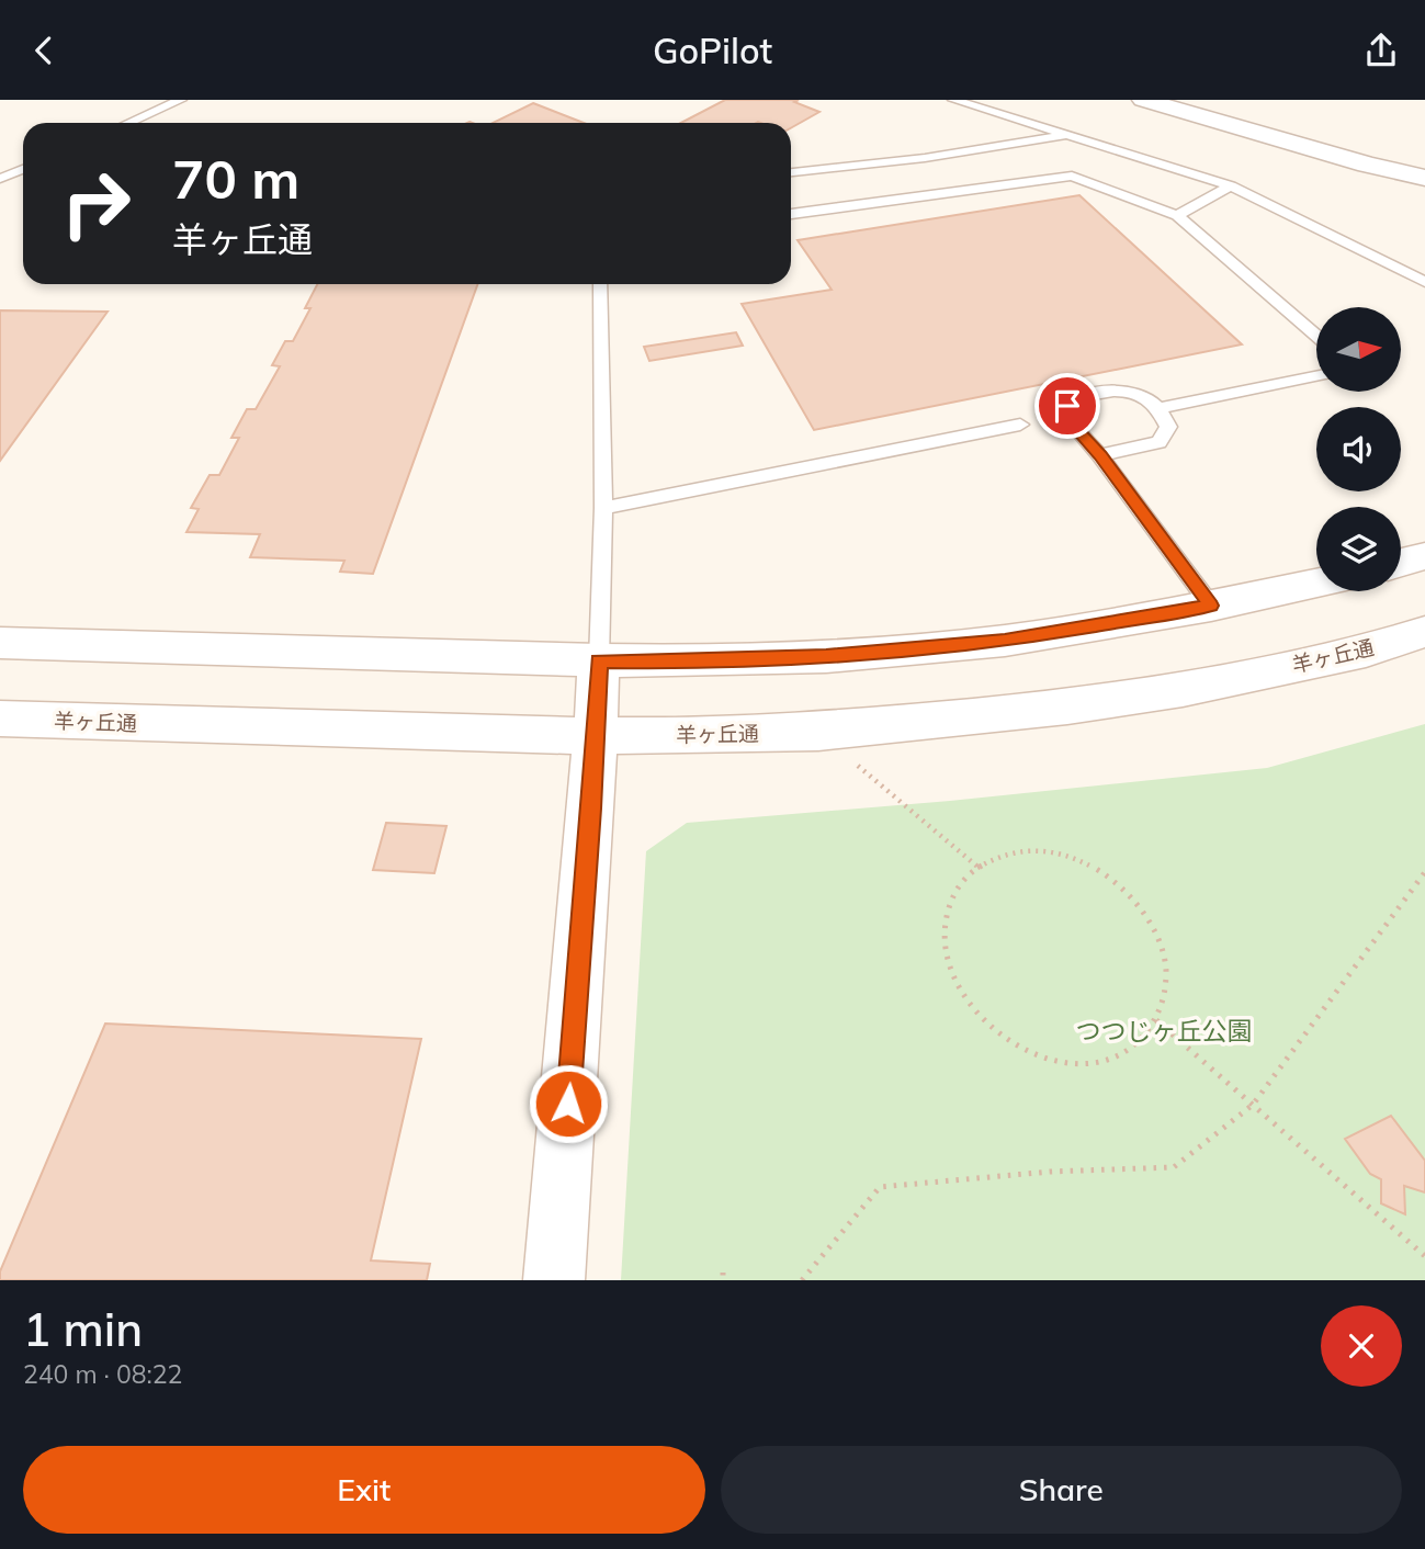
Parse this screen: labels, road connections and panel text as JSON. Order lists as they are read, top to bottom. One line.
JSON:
{"streets":{"main road":["羊ヶ丘通"]},"parks":["つつじヶ丘公園"],"north":"right","page":{"header":"GoPilot","turn":["70 m","羊ヶ丘通"],"heading":["1 min","240 m · 08:22"],"buttons":["Exit","Share"]}}
